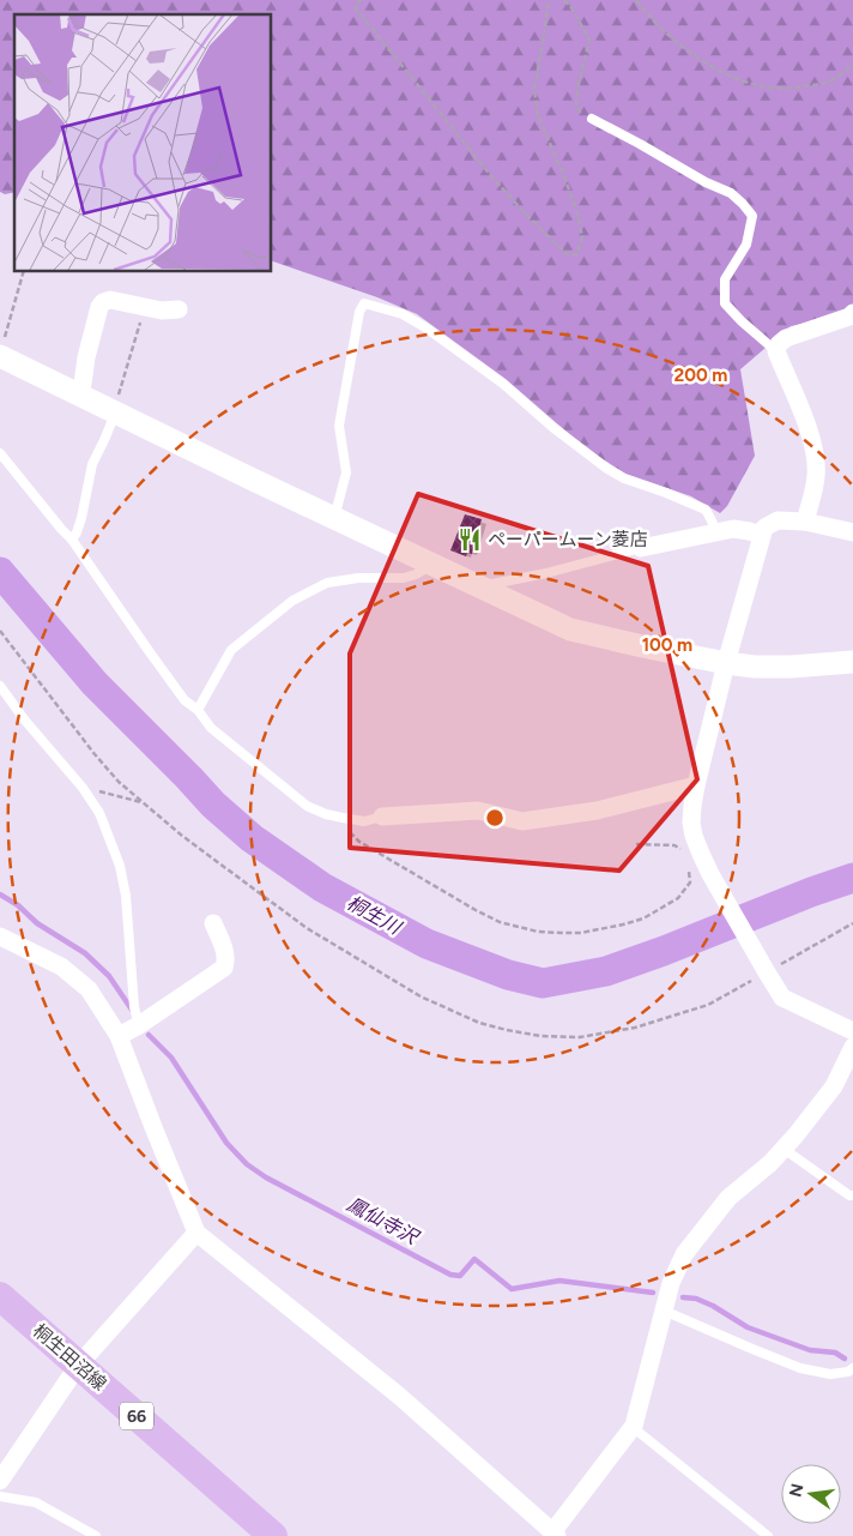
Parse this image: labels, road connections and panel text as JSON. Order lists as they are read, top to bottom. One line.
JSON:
{"streets":{"main road":["桐生田沼線","66"]},"water":["桐生川","鳳仙寺沢"],"places":{"restaurant":["ペーパームーン菱店"]},"north":"left","rings":["200 m","100 m"]}
